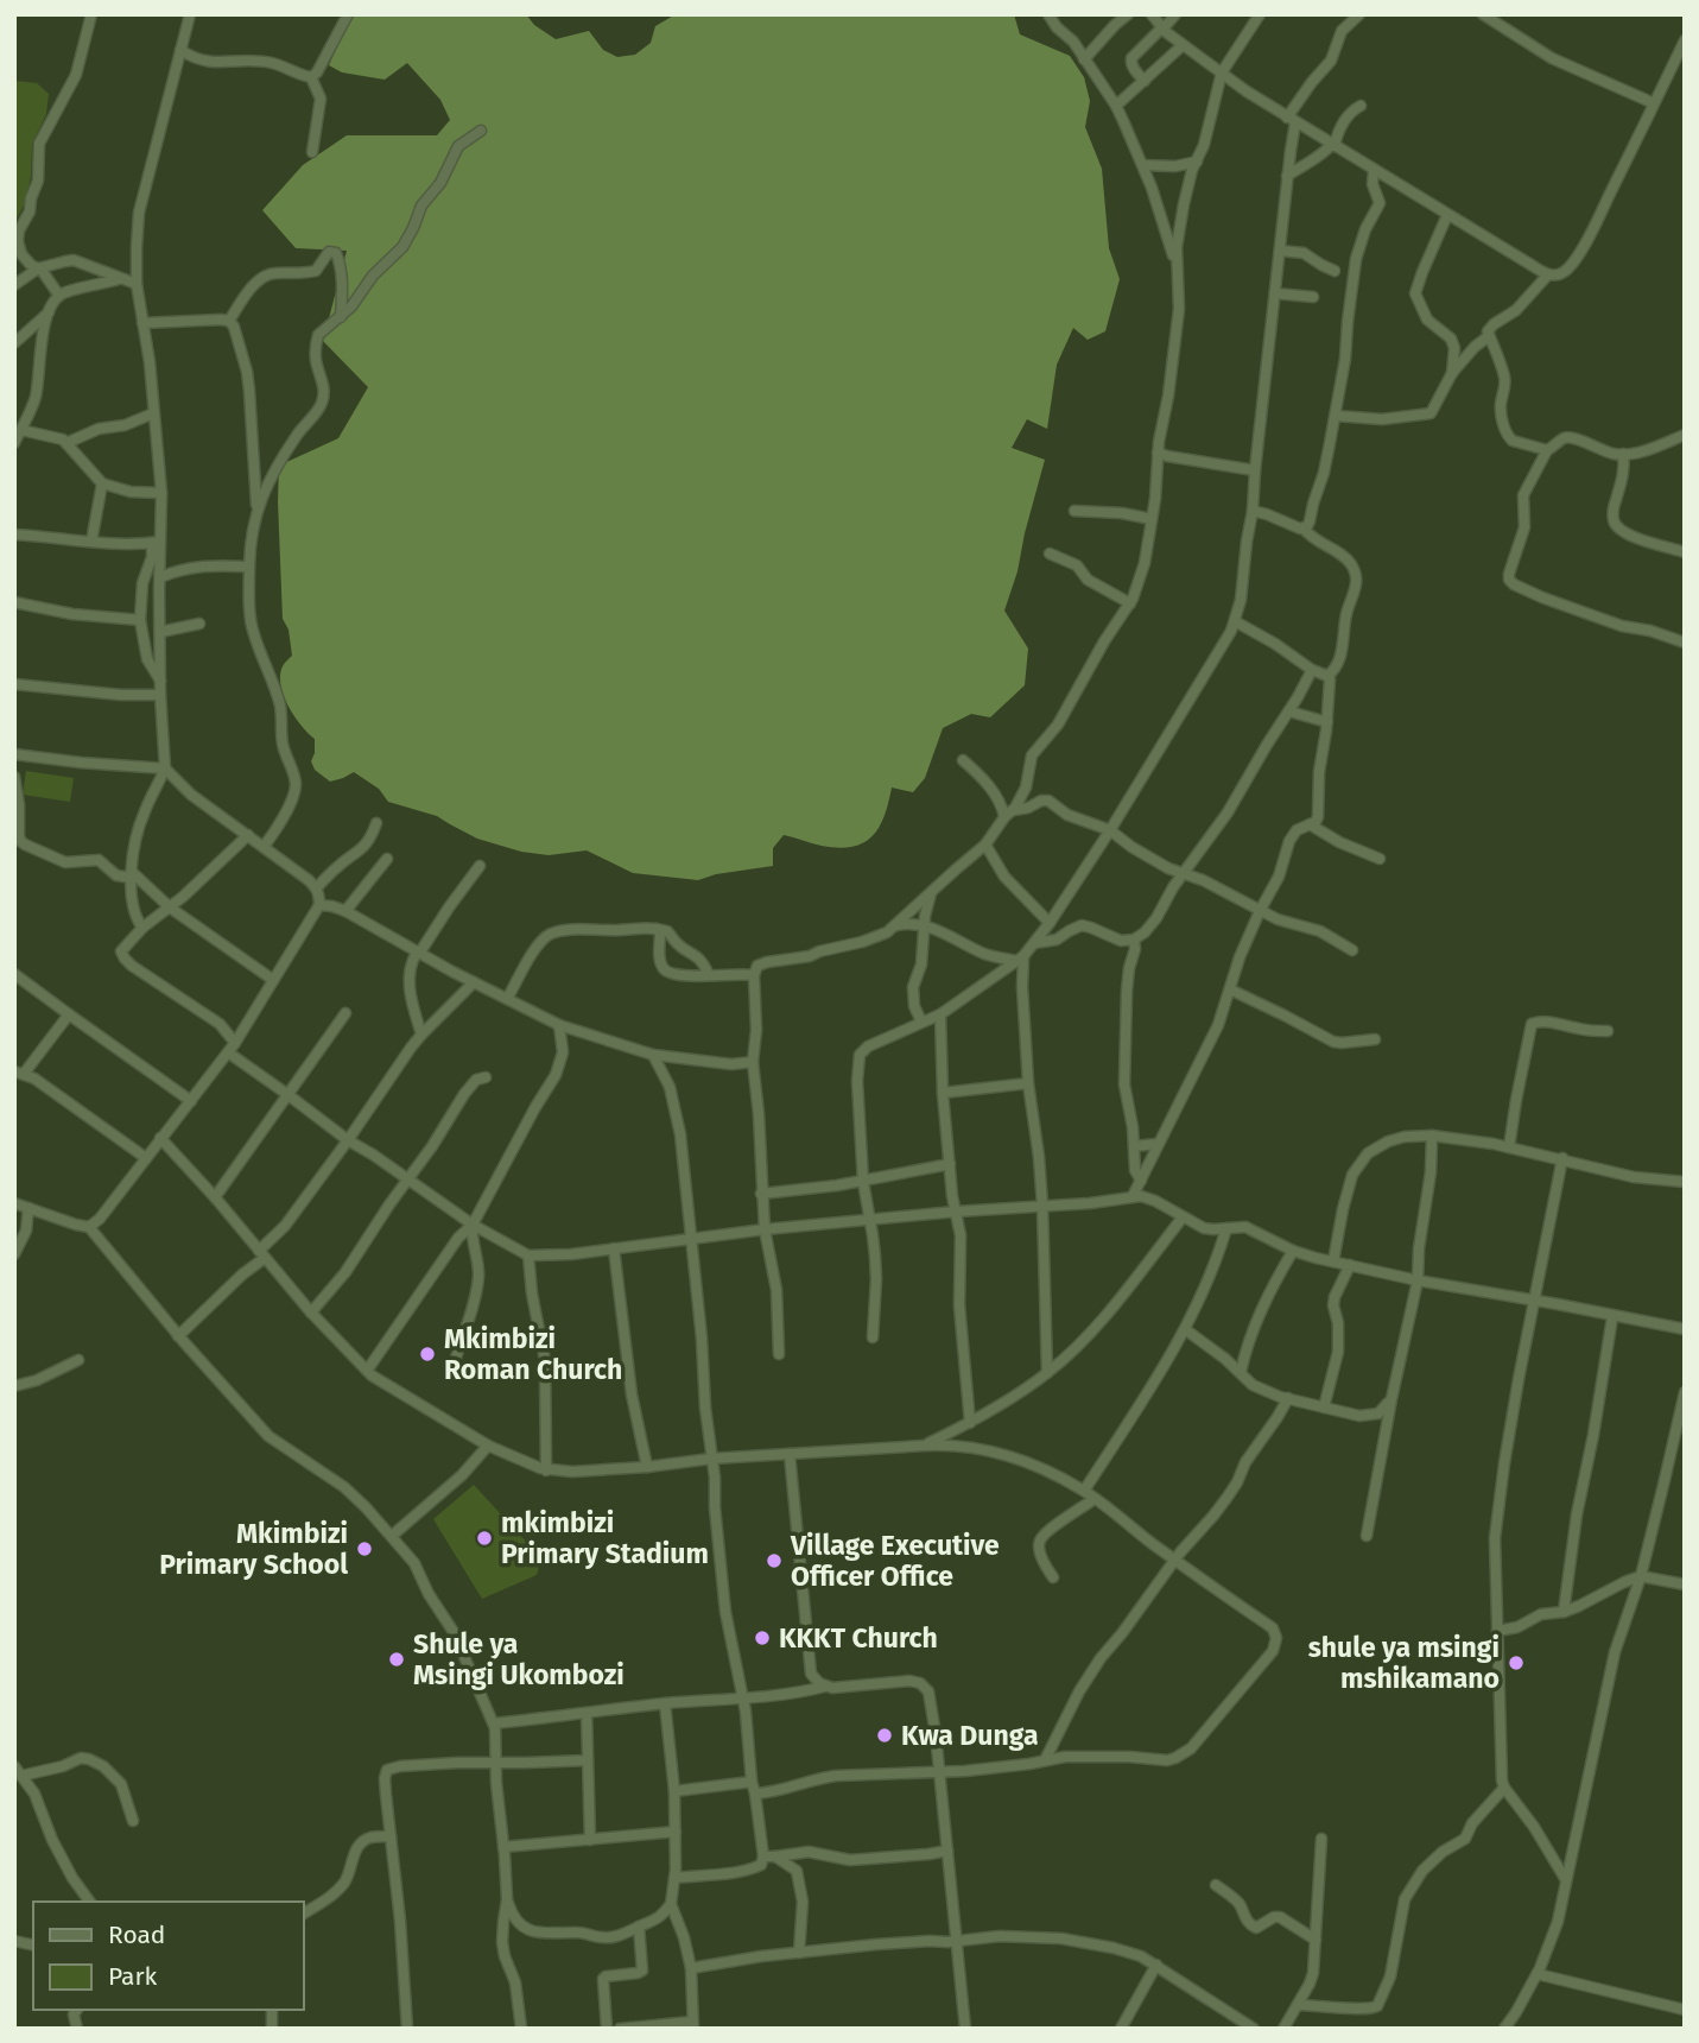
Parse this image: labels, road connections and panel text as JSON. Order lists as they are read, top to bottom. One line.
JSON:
{"places":["Mkimbizi Roman Church","mkimbizi Primary Stadium","Mkimbizi Primary School","Village Executive Officer Office","KKKT Church","Shule ya Msingi Ukombozi","shule ya msingi mshikamano","Kwa Dunga"],"legend":["Road","Park"]}
